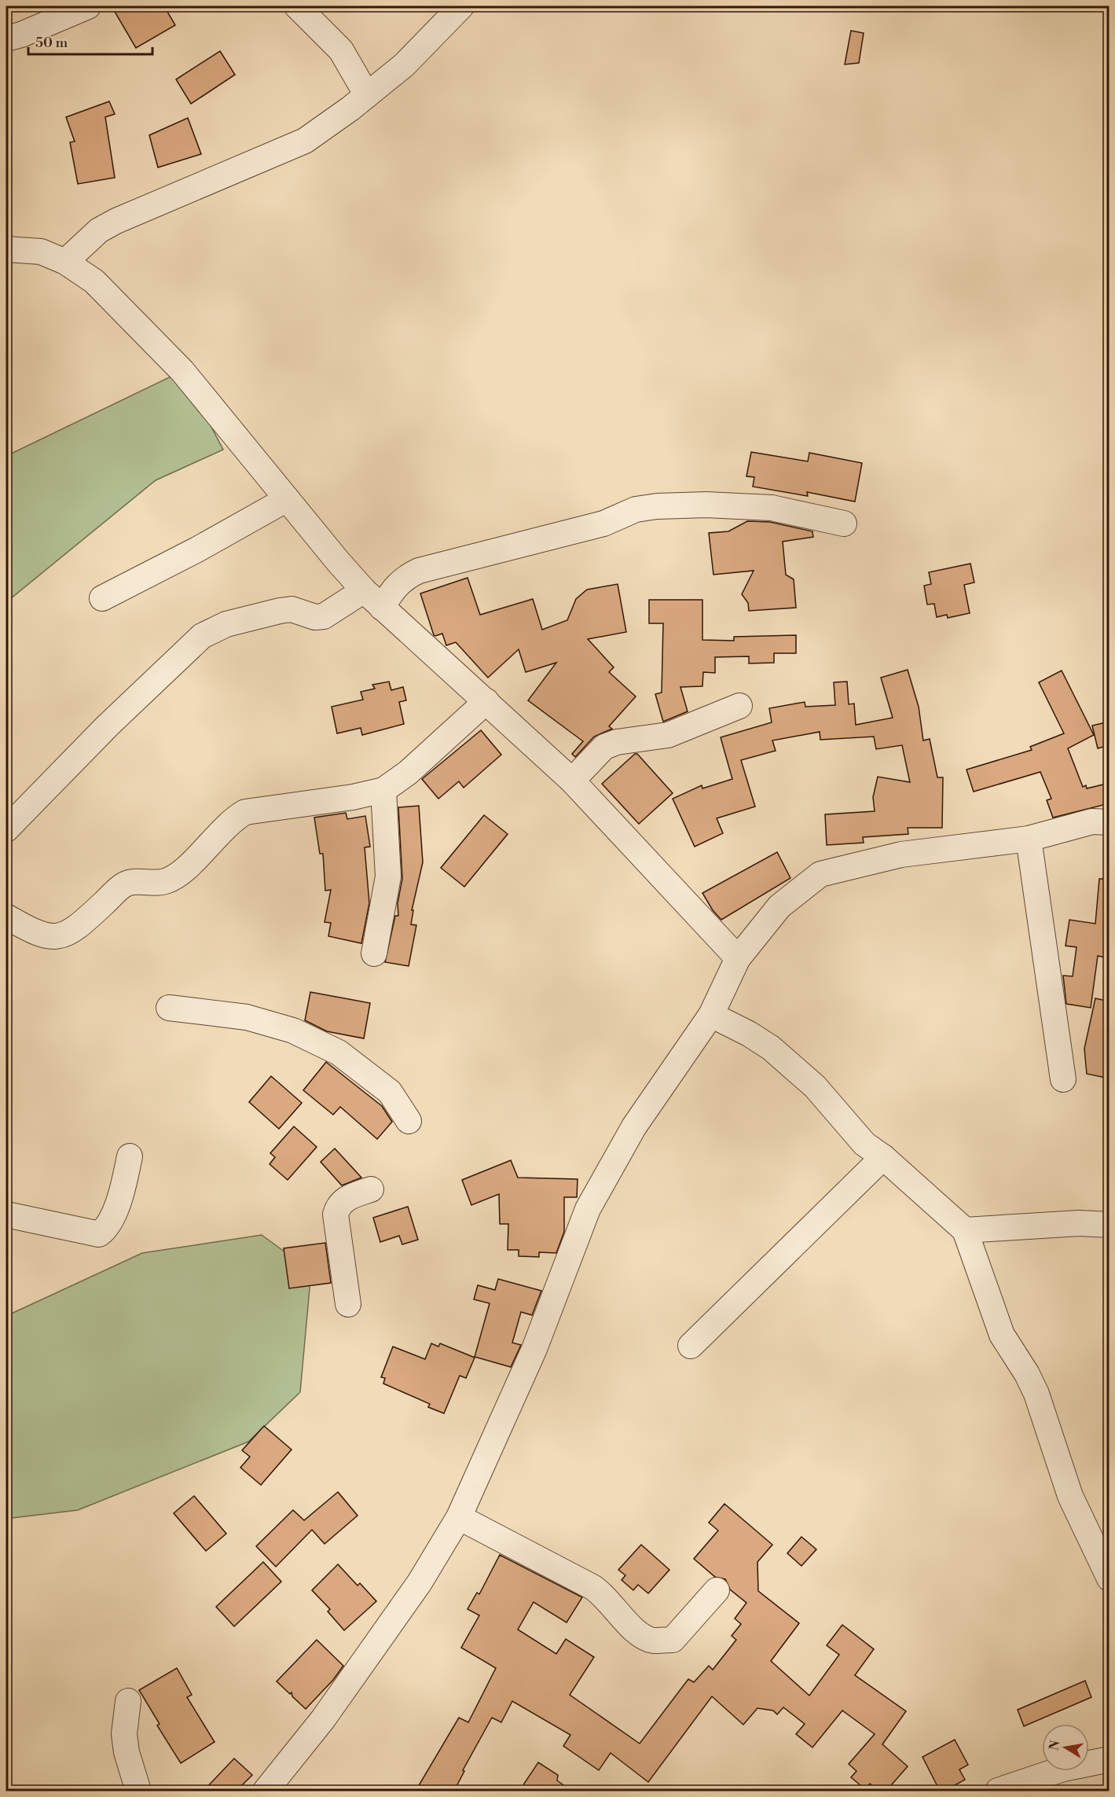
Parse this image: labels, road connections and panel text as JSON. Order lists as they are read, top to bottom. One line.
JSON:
{"scale_bar":"50 m","north":"left"}
